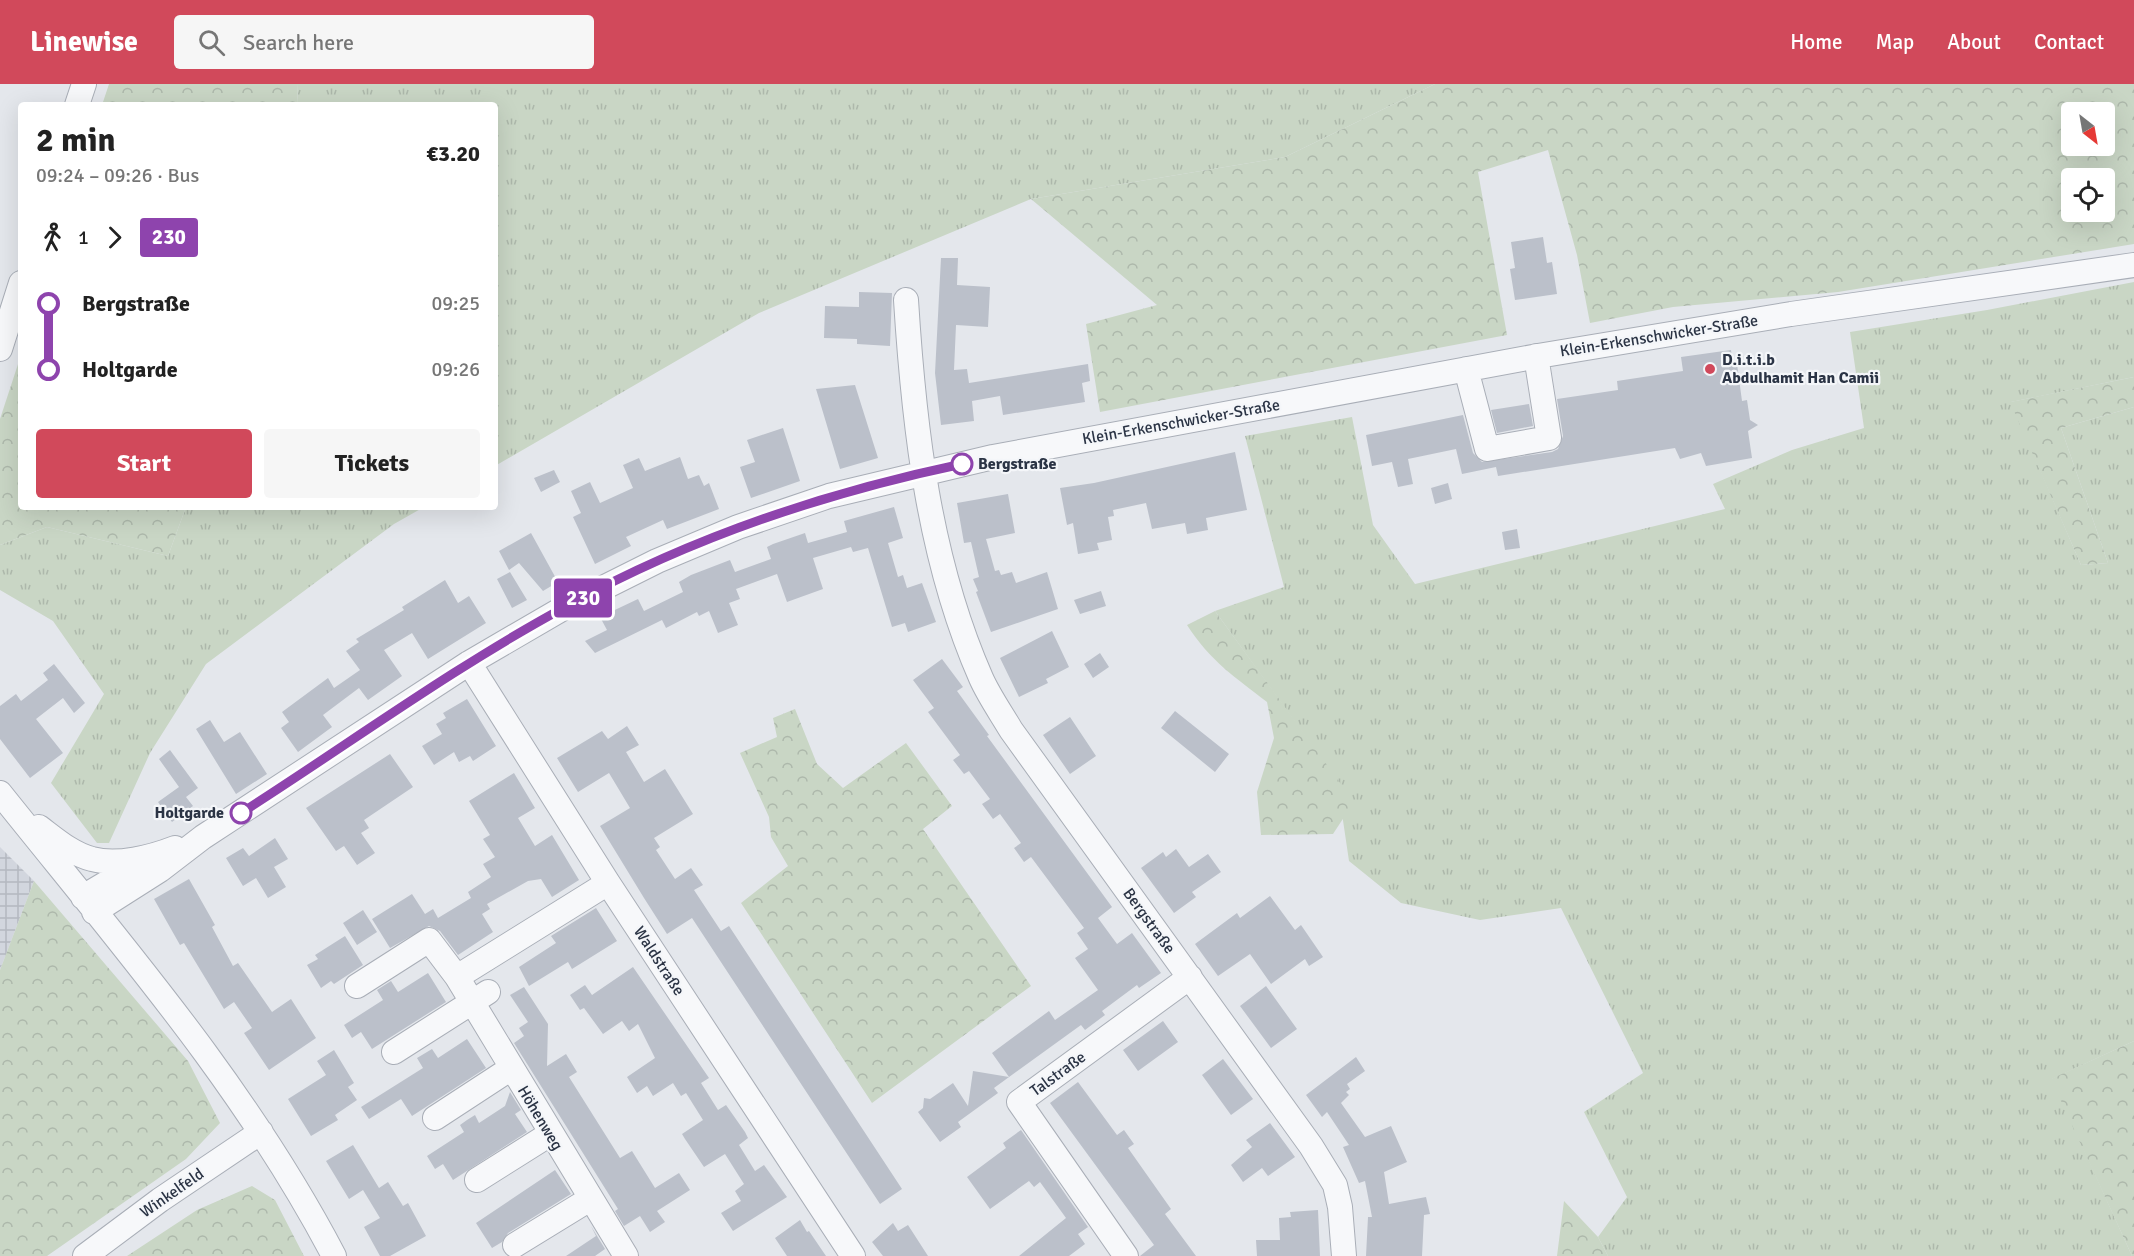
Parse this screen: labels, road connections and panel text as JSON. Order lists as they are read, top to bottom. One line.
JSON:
{"streets":{"street":["Klein-Erkenschwicker-Straße","Bergstraße","Waldstraße","Talstraße","Höhenweg","Winkelfeld"]},"crossings":[["Klein-Erkenschwicker-Straße","Bergstraße"],["Klein-Erkenschwicker-Straße","Waldstraße"],["Bergstraße","Talstraße"]],"places":["D.i.t.i.b Abdulhamit Han Camii","Bergstraße","Holtgarde"],"lines":["bus line 230"],"north":"bottom right","page":{"header":"Linewise","search":"Search here","nav":["Home","Map","About","Contact"],"on_map":"230","heading":["2 min","09:24 – 09:26 · Bus","€3.20"],"legs":["1","230"],"list":[{"name":"Bergstraße","value":"09:25"},{"name":"Holtgarde","value":"09:26"}],"buttons":["Start","Tickets"]}}
